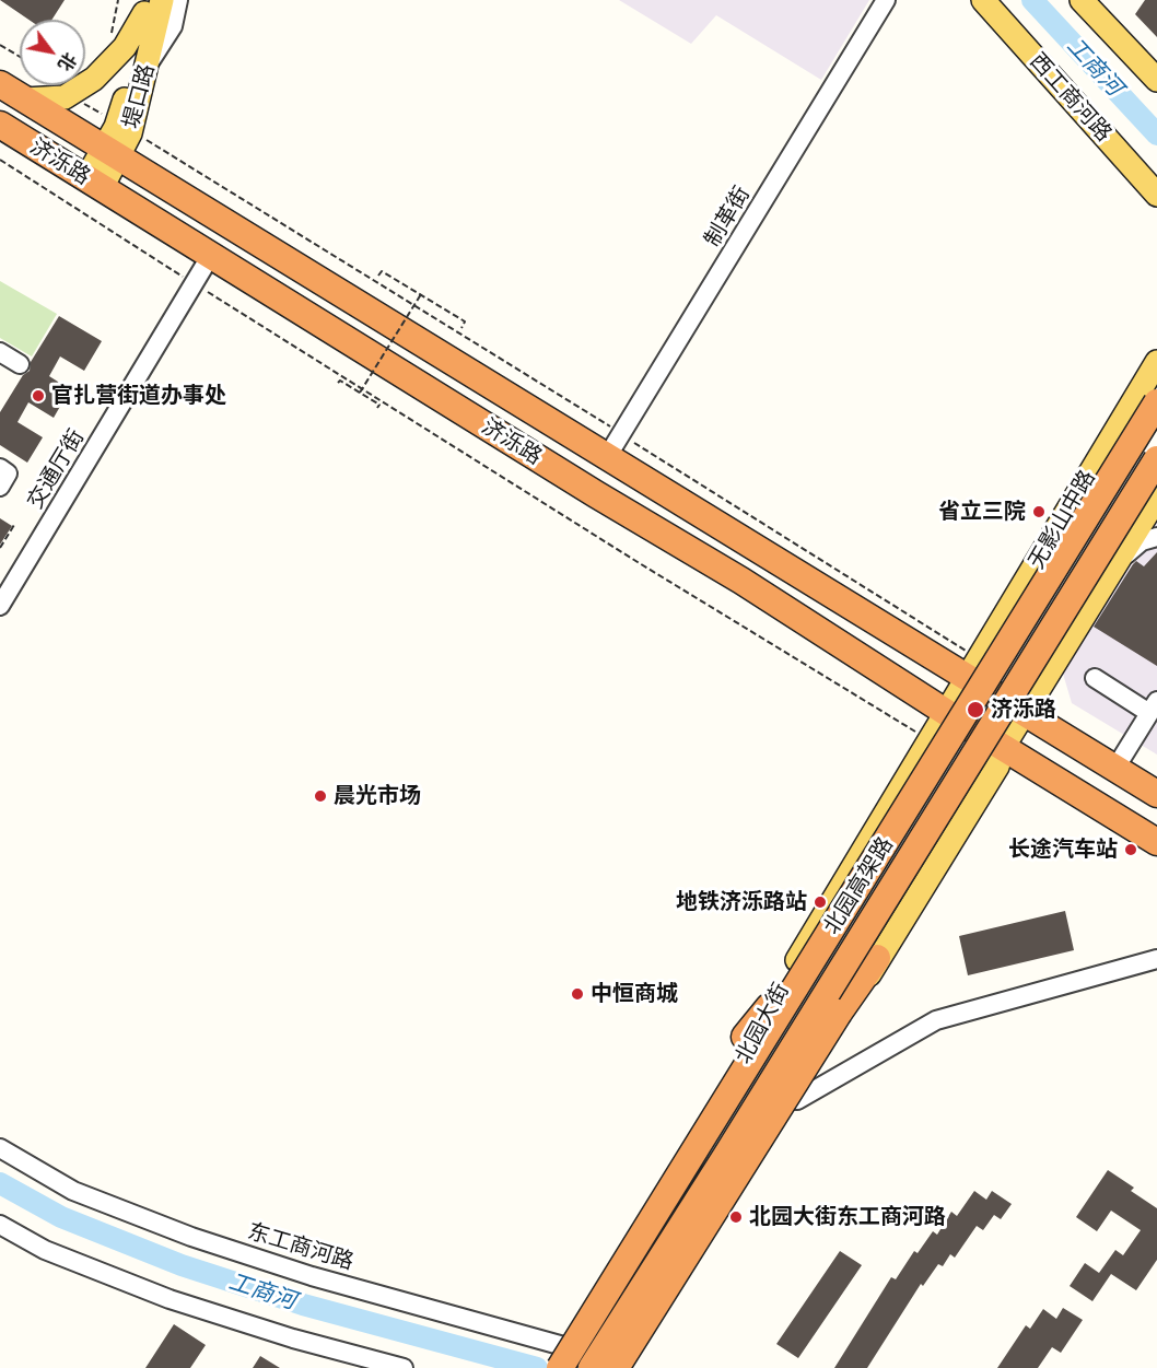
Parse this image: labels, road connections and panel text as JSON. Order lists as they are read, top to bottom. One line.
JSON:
{"streets":{"highway":["济泺路","北园高架路"],"main road":["堤口路","西工商河路","无影山中路","北园大街"],"street":["制革街","交通厅街","东工商河路"]},"crossings":[["堤口路","济泺路"],["济泺路","制革街"],["济泺路","交通厅街"],["济泺路","无影山中路"],["济泺路","北园大街"],["无影山中路","北园大街"],["北园高架路","北园大街"],["北园高架路","东工商河路"],["北园大街","东工商河路"]],"water":["工商河"],"places":["官扎营街道办事处","省立三院","济泺路","晨光市场","长途汽车站","地铁济泺路站","中恒商城","北园大街东工商河路"],"north":"bottom right"}
